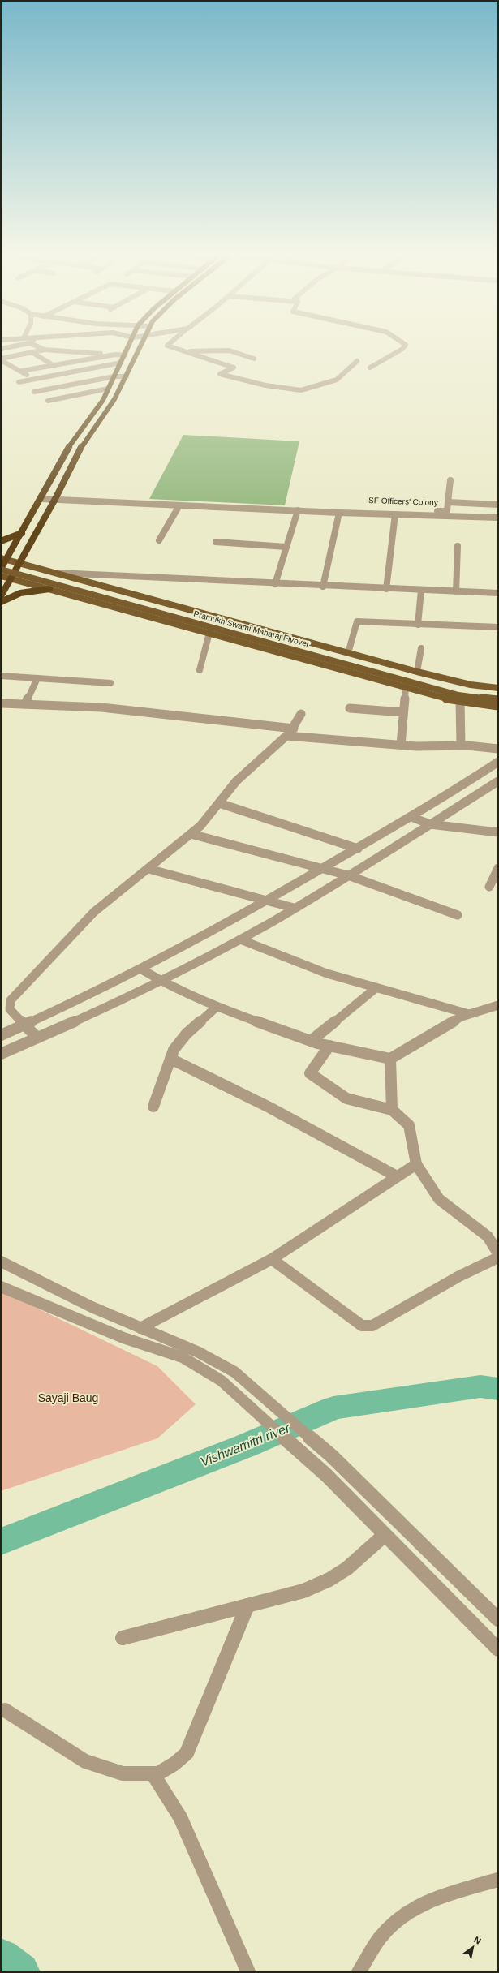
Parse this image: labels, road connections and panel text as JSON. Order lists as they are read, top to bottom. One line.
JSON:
{"streets":{"main road":["Pramukh Swami Maharaj Flyover"],"street":["SF Officers' Colony"]},"water":["Vishwamitri river"],"parks":["Sayaji Baug"],"north":"top right"}
